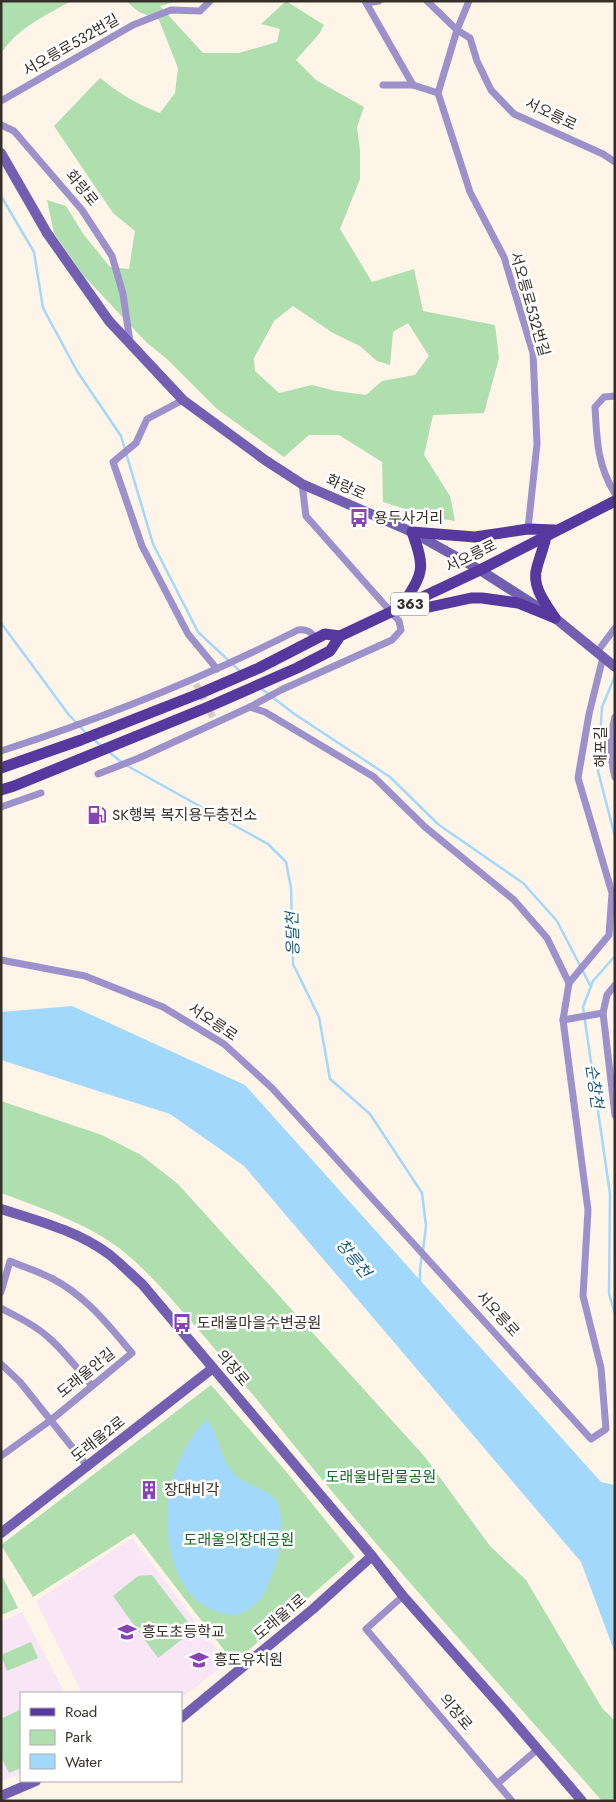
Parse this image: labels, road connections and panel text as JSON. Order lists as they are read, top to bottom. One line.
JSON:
{"streets":{"main road":["서오릉로","363"],"street":["서오릉로532번길","화랑로","해포길","의장로","도래울안길","도래울2로","도래울1로"]},"crossings":[["서오릉로","화랑로"],["의장로","도래울2로"],["의장로","도래울1로"]],"water":["응달천","순창천","창릉천"],"parks":["도래울바람물공원","도래울의장대공원"],"places":{"bus stop":["용두사거리","도래울마을수변공원"],"fuel station":["SK행복 복지용두충전소"],"building":["장대비각"],"school or university":["흥도초등학교","흥도유치원"]},"legend":["Road","Park","Water"]}
